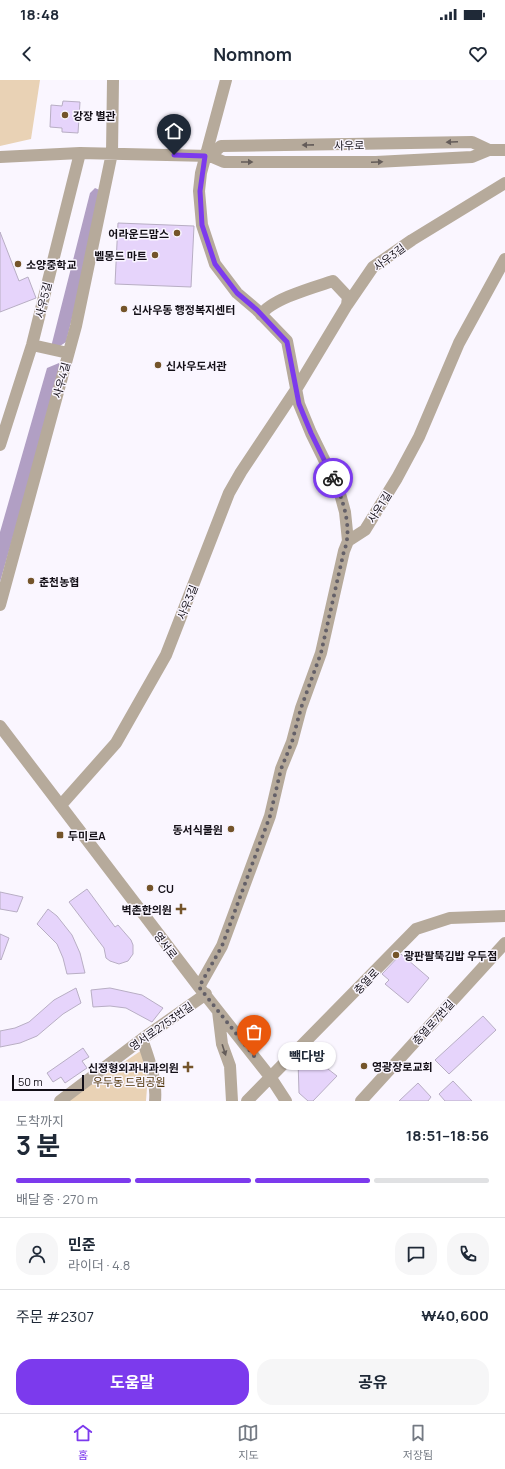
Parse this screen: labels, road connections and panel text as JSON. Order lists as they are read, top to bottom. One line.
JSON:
{"streets":{"street":["사우로","사우3길","사우5길","사우4길","사우1길","영서로","충열로","충열로7번길","영서로2753번길"]},"crossings":[["사우로","사우5길"],["사우로","사우4길"],["사우3길","영서로"],["영서로","충열로"],["영서로","영서로2753번길"]],"parks":["우두동 드림공원"],"places":{"other":["강장 별관","어라운드맘스","벨몽드 마트","소양중학교","신사우동 행정복지센터","신사우도서관","춘천농협","동서식물원","CU","광판팔뚝김밥 우두점","빽다방","영광장로교회"],"transit":["두미르A"],"health":["벽촌한의원","신정형외과내과의원"]},"scale_bar":"50 m","page":{"status":"18:48","header":"Nomnom","bubble":"빽다방","scale":"50 m","heading":["3 분","도착까지","18:51–18:56"],"panel":["민준","라이더 · 4.8","주문 #2307","₩40,600"],"bar":"배달 중 · 270 m","buttons":["도움말","공유"],"tabs":["홈","지도","저장됨"]}}
